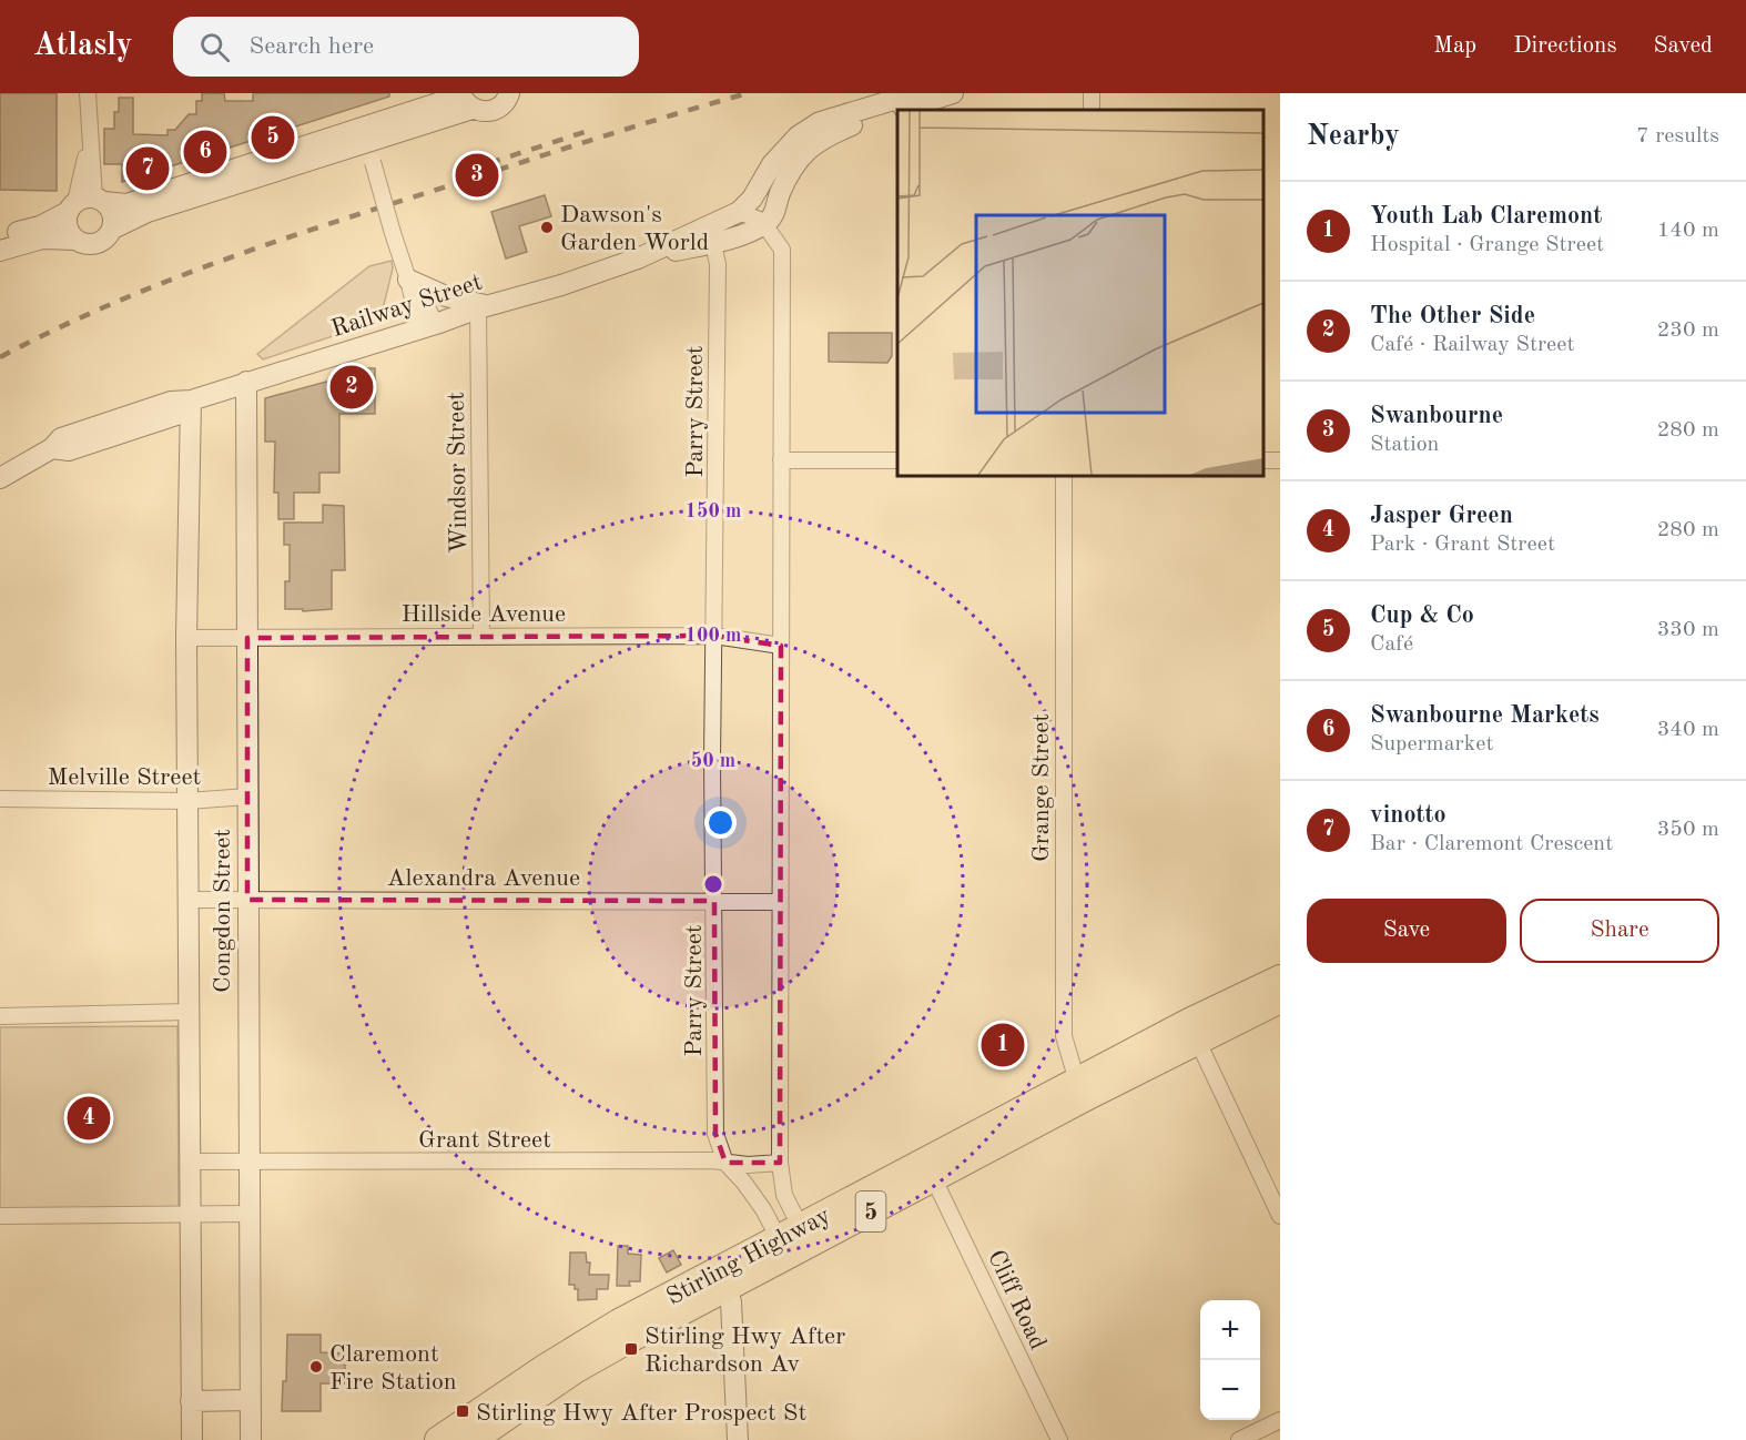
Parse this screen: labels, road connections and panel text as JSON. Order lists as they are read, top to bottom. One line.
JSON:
{"streets":{"highway":["5","Stirling Highway"],"street":["Railway Street","Parry Street","Windsor Street","Hillside Avenue","Melville Street","Grange Street","Alexandra Avenue","Congdon Street","Grant Street","Cliff Road"]},"crossings":[["Railway Street","Parry Street"],["Railway Street","Windsor Street"],["Railway Street","Congdon Street"],["Parry Street","Hillside Avenue"],["Parry Street","Alexandra Avenue"],["Parry Street","Grant Street"],["Parry Street","Stirling Highway"],["Windsor Street","Hillside Avenue"],["Hillside Avenue","Congdon Street"],["Melville Street","Congdon Street"],["Grange Street","Stirling Highway"],["Alexandra Avenue","Congdon Street"],["Congdon Street","Grant Street"],["Stirling Highway","Cliff Road"]],"places":{"other":["Dawson's Garden World","Claremont Fire Station"],"transit":["Stirling Hwy After Richardson Av","Stirling Hwy After Prospect St"]},"page":{"header":"Atlasly","search":"Search here","nav":["Map","Directions","Saved"],"heading":["Nearby","7 results"],"pins":["5","6","7","3","2","1","4"],"list":[{"mark":"1","name":"Youth Lab Claremont","note":"Hospital · Grange Street","value":"140 m"},{"mark":"2","name":"The Other Side","note":"Café · Railway Street","value":"230 m"},{"mark":"3","name":"Swanbourne","note":"Station","value":"280 m"},{"mark":"4","name":"Jasper Green","note":"Park · Grant Street","value":"280 m"},{"mark":"5","name":"Cup & Co","note":"Café","value":"330 m"},{"mark":"6","name":"Swanbourne Markets","note":"Supermarket","value":"340 m"},{"mark":"7","name":"vinotto","note":"Bar · Claremont Crescent","value":"350 m"}],"buttons":["Save","Share"],"map_buttons":["+","−"]},"rings":["150 m","100 m","50 m"]}
